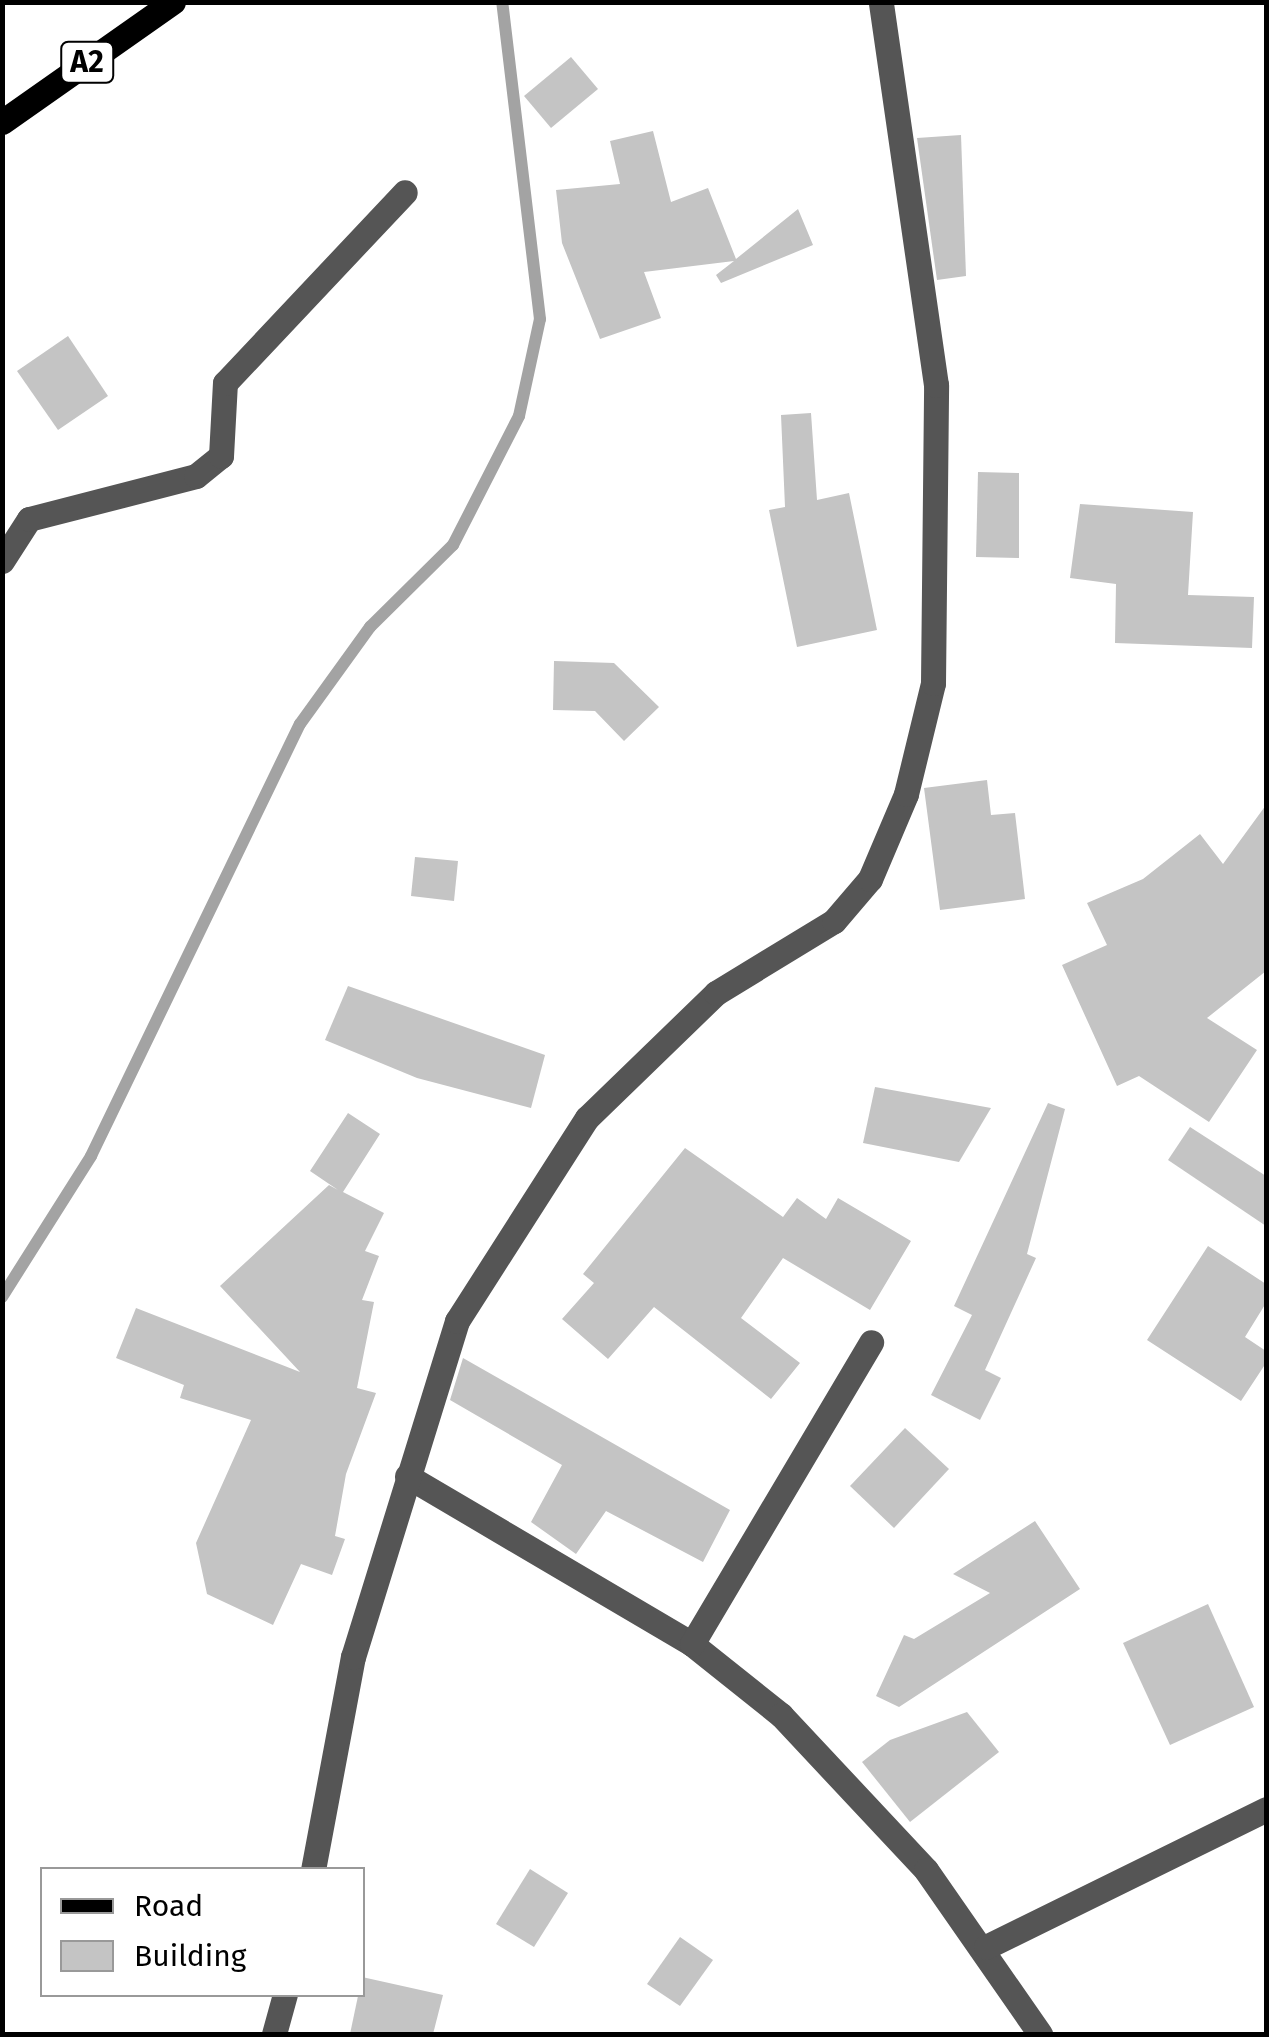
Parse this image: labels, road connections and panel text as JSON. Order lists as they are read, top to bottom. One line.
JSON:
{"streets":{"main road":["A2"]},"legend":["Road","Building"]}
